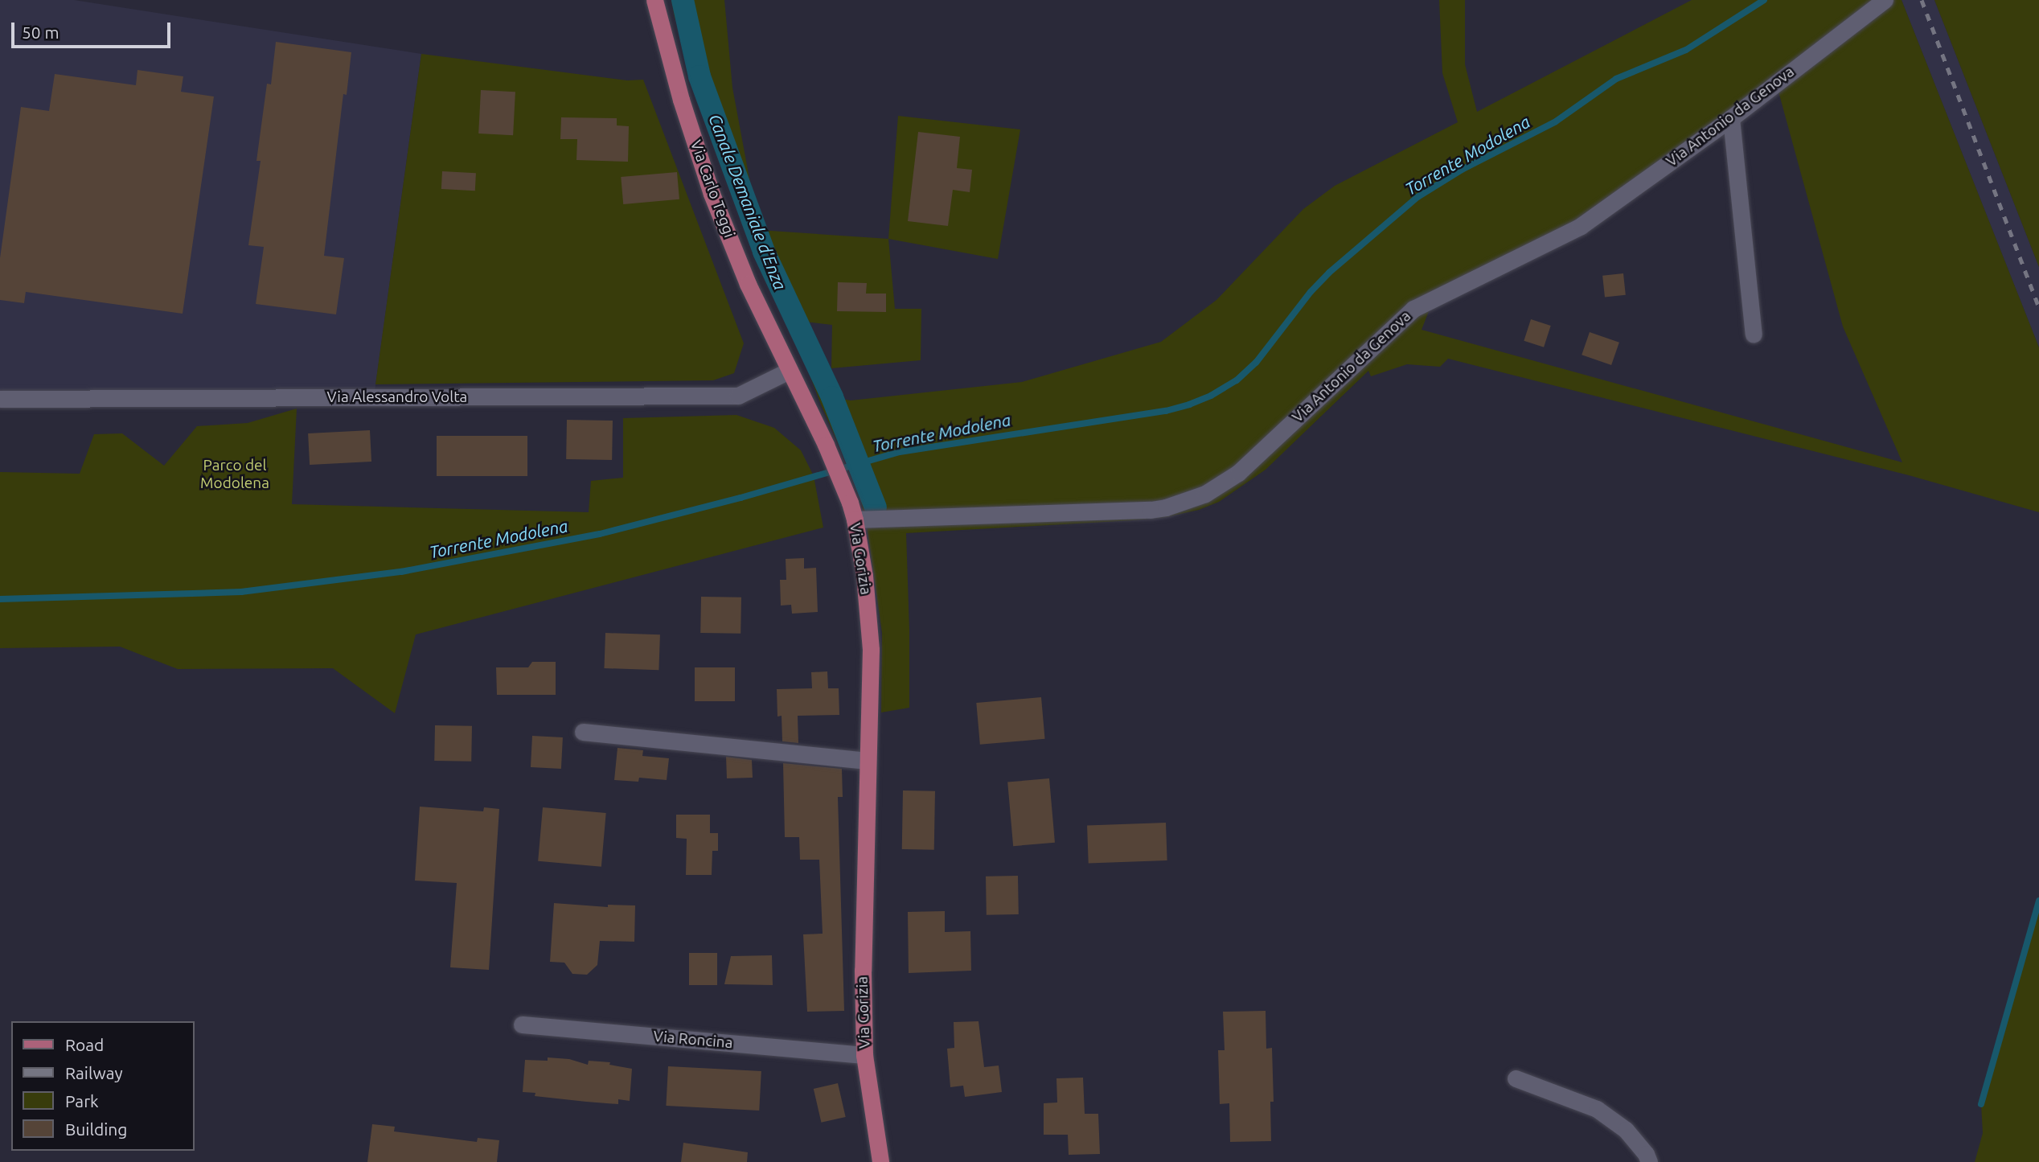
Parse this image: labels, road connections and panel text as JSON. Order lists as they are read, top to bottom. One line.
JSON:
{"streets":{"main road":["Via Carlo Teggi","Via Gorizia"],"street":["Via Antonio da Genova","Via Alessandro Volta","Via Roncina"]},"crossings":[["Via Antonio da Genova","Via Gorizia"],["Via Carlo Teggi","Via Alessandro Volta"],["Via Carlo Teggi","Via Gorizia"],["Via Alessandro Volta","Via Gorizia"],["Via Gorizia","Via Roncina"]],"water":["Torrente Modolena","Canale Demaniale d'Enza"],"parks":["Parco del Modolena"],"legend":["Road","Railway","Park","Building"],"scale_bar":"50 m"}
